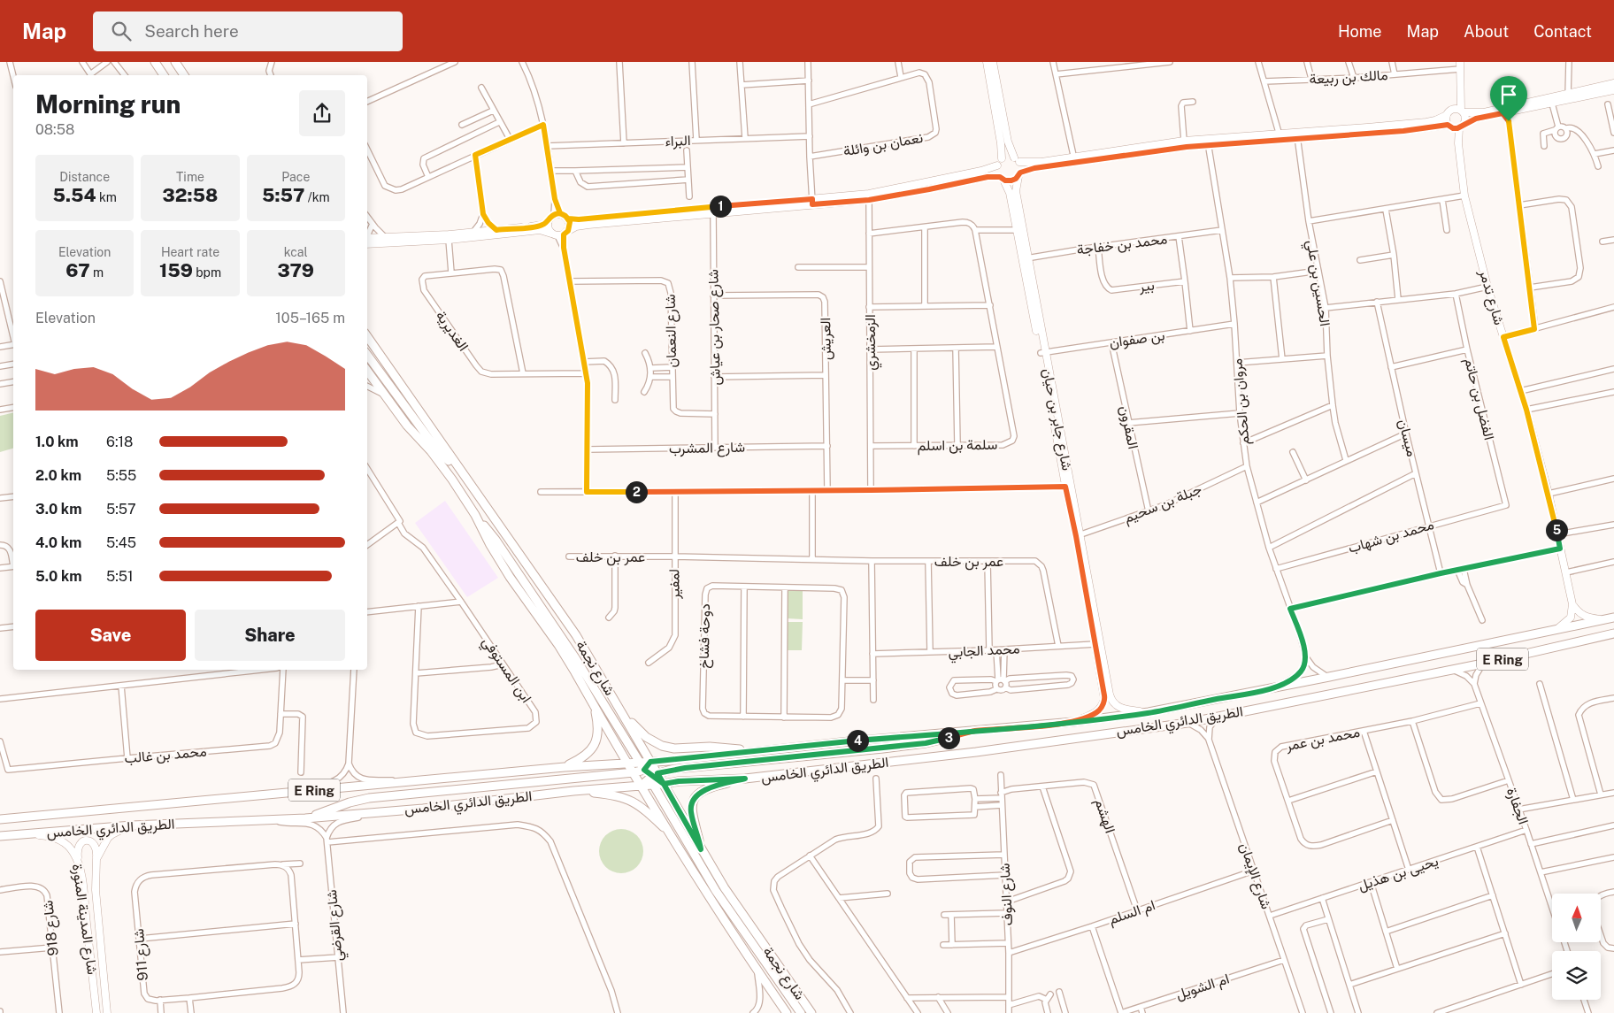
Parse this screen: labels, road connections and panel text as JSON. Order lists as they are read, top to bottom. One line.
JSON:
{"streets":{"main road":["E Ring","شارع نجمة","الطريق الدائري الخامس"],"street":["مالك بن ربيعة","البراء","نعمان بن وائلة","محمد بن خفاجة","الحسين بن علي","بير","شارع تدمر","شارع صحار بن عياش","الغديرية","شارع النعمان","العريش","بن صفوان","الزمخشري","الفضل بن حاتم","مروان بن الحكم","شارع جابر بن حيان","المقرون","ميسان","سلمة بن اسلم","شارع المشرب","جبلة بن سحيم","محمد بن شهاب","عمر بن خلف","لمفير","دوحة فشاخ","محمد الجابي","ابن المستوفي","محمد بن عمر","محمد بن غالب","الجفارة","الهشم","يحيى بن هذيل","شارع الإيمان","شارع النوف","ام السلم","شارع المدينة المنورة","شارع القرضي","شارع 918","شارع 911","ام الشويل"]},"crossings":[["محمد بن خفاجة","بير"],["محمد بن خفاجة","مروان بن الحكم"],["محمد بن خفاجة","شارع جابر بن حيان"],["شارع صحار بن عياش","شارع النعمان"],["شارع صحار بن عياش","العريش"],["شارع صحار بن عياش","شارع المشرب"],["العريش","شارع المشرب"],["بن صفوان","مروان بن الحكم"],["بن صفوان","شارع جابر بن حيان"],["بن صفوان","المقرون"],["الزمخشري","سلمة بن اسلم"],["الفضل بن حاتم","محمد بن شهاب"],["مروان بن الحكم","جبلة بن سحيم"],["مروان بن الحكم","محمد بن شهاب"],["مروان بن الحكم","الطريق الدائري الخامس"],["شارع جابر بن حيان","جبلة بن سحيم"],["شارع جابر بن حيان","محمد الجابي"],["شارع جابر بن حيان","الطريق الدائري الخامس"],["المقرون","جبلة بن سحيم"],["ميسان","محمد بن شهاب"],["عمر بن خلف","لمفير"],["عمر بن خلف","محمد الجابي"],["شارع نجمة","الطريق الدائري الخامس"],["الطريق الدائري الخامس","شارع الإيمان"],["الطريق الدائري الخامس","شارع المدينة المنورة"],["محمد بن عمر","الجفارة"],["الجفارة","يحيى بن هذيل"],["الهشم","شارع النوف"],["الهشم","ام السلم"],["يحيى بن هذيل","شارع الإيمان"],["شارع الإيمان","ام السلم"],["شارع الإيمان","ام الشويل"],["شارع النوف","ام السلم"]],"north":"top","page":{"header":"Map","search":"Search here","nav":["Home","Map","About","Contact"],"heading":["Morning run","08:58"],"stats":[["Distance","5.54 km"],["Time","32:58"],["Pace","5:57 /km"],["Elevation","67 m"],["Heart rate","159 bpm"],["kcal","379"]],"pins":["1","2","5","3","4"],"chart":["Elevation","105–165 m"],"list":[{"name":"1.0 km","note":"6:18"},{"name":"2.0 km","note":"5:55"},{"name":"3.0 km","note":"5:57"},{"name":"4.0 km","note":"5:45"},{"name":"5.0 km","note":"5:51"}],"buttons":["Save","Share"]}}
